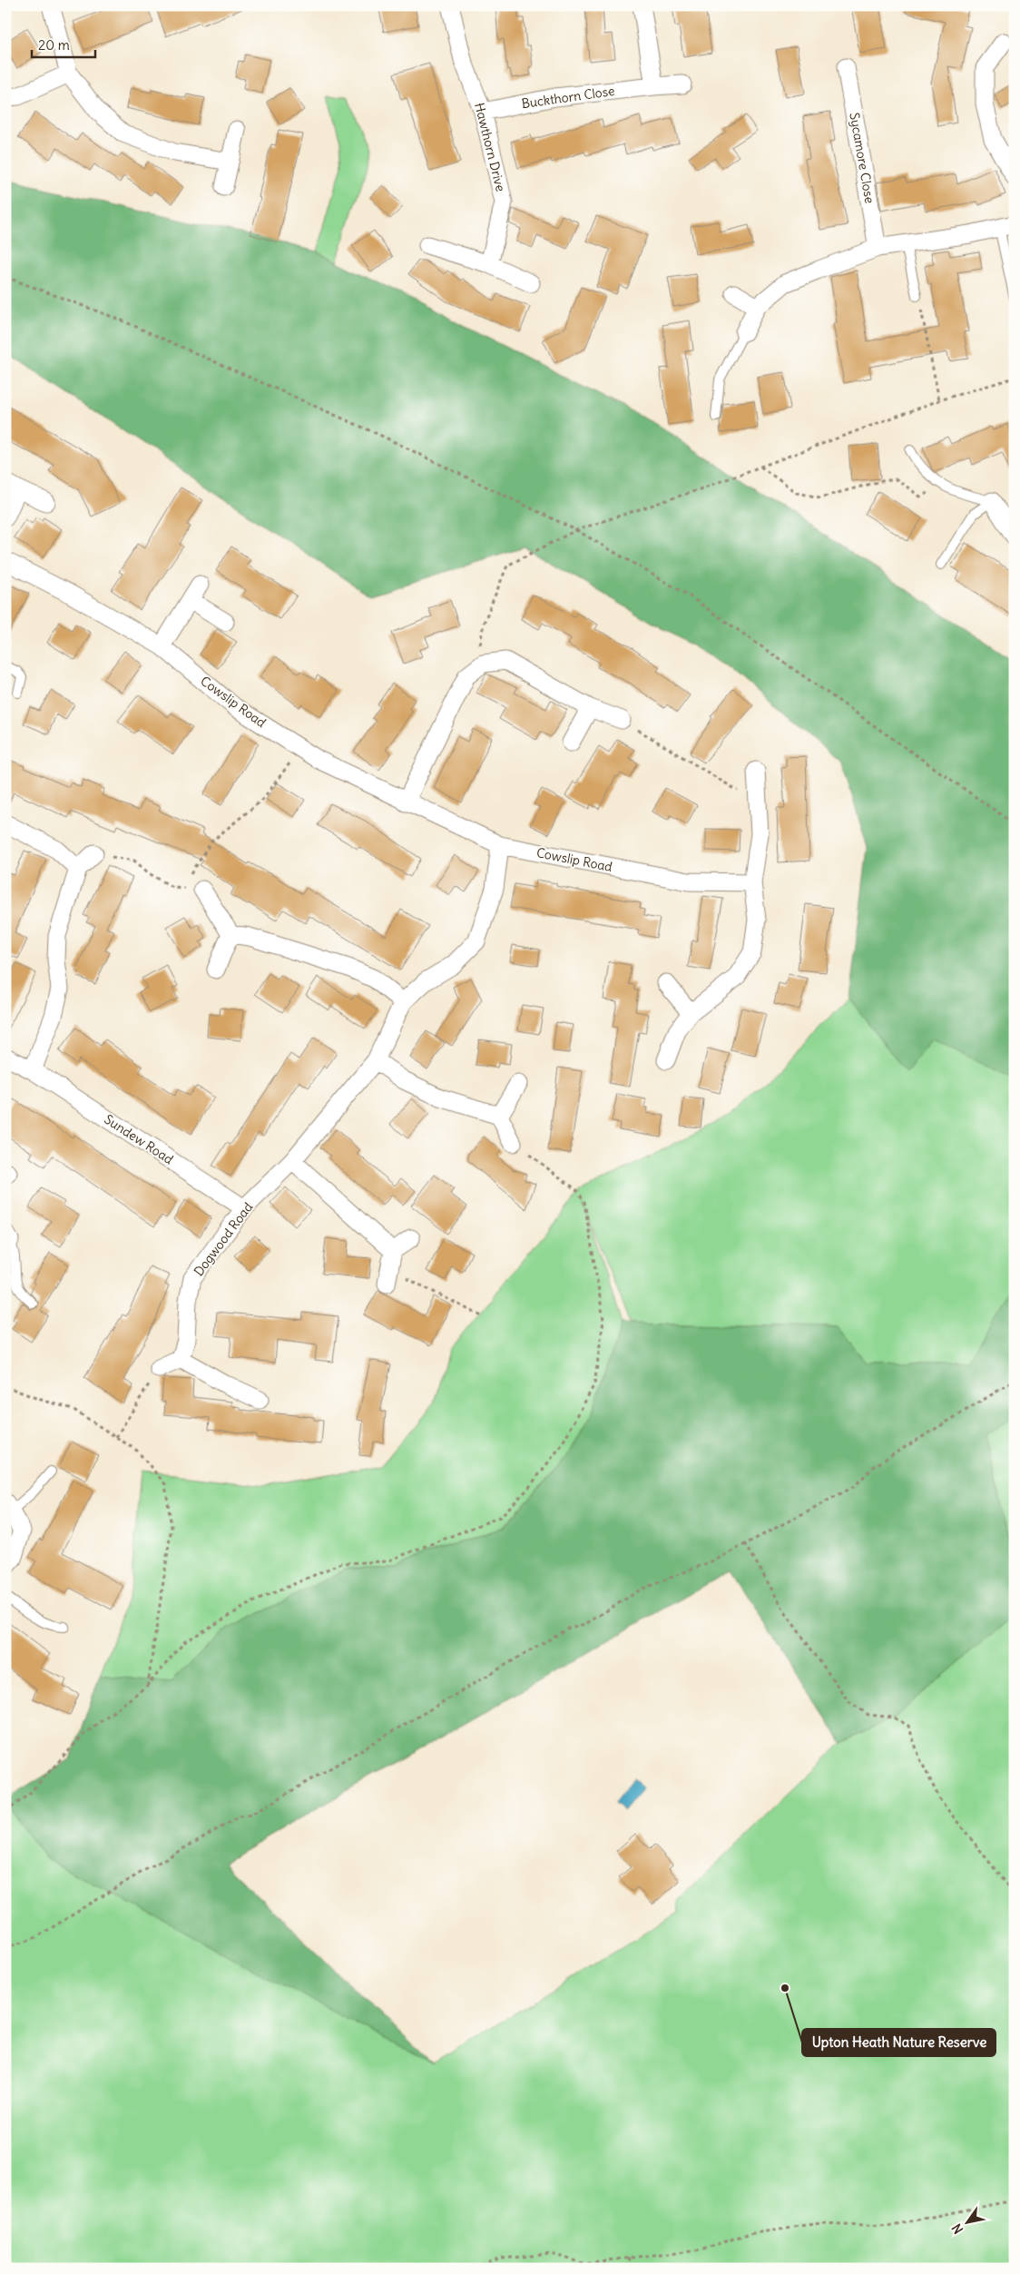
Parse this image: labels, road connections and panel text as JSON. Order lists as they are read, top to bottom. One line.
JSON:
{"streets":{"street":["Buckthorn Close","Hawthorn Drive","Sycamore Close","Cowslip Road","Sundew Road","Dogwood Road"]},"crossings":[["Buckthorn Close","Hawthorn Drive"],["Cowslip Road","Dogwood Road"],["Sundew Road","Dogwood Road"]],"places":["Upton Heath Nature Reserve"],"scale_bar":"20 m","north":"bottom left"}
